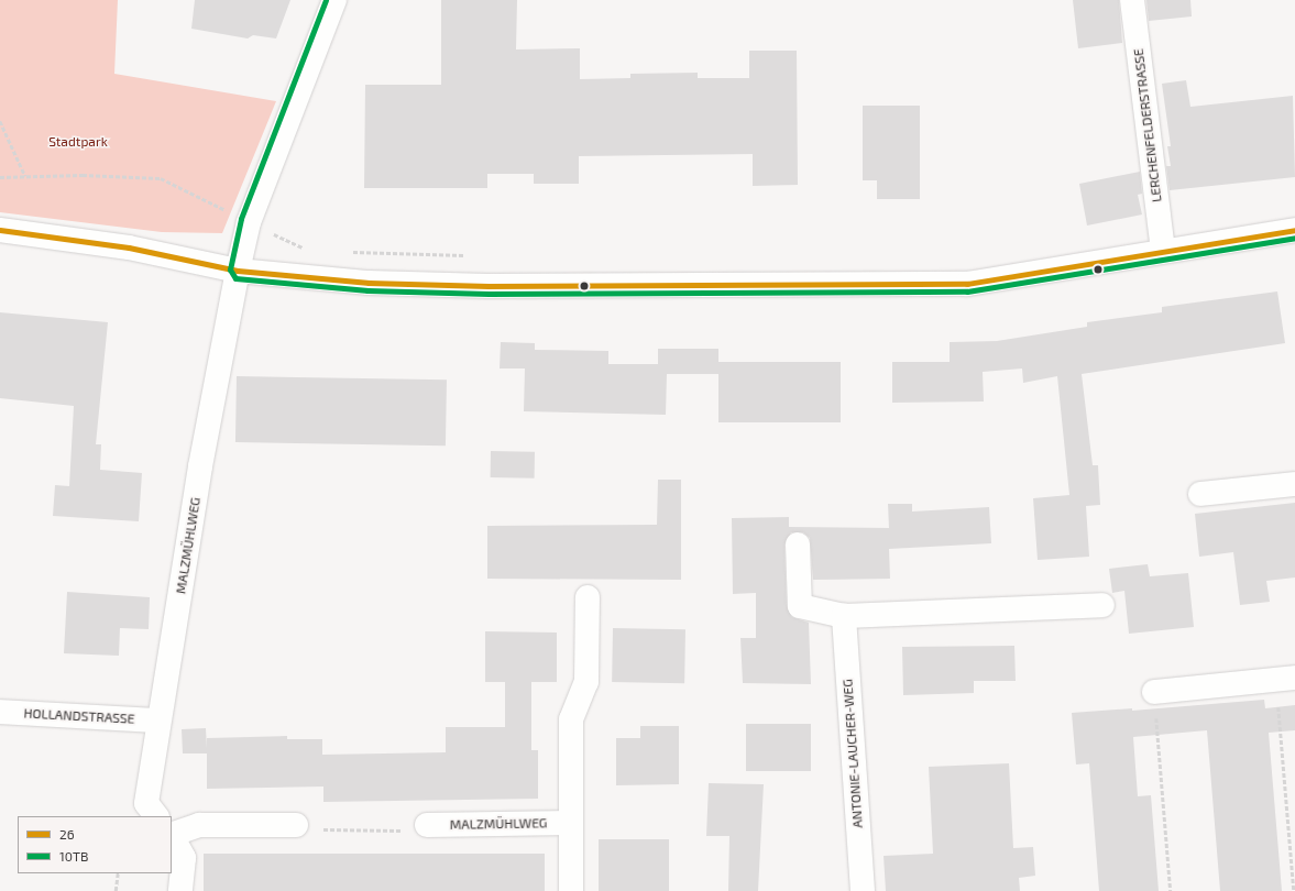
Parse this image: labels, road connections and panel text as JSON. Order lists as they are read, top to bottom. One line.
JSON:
{"streets":{"street":["LERCHENFELDERSTRASSE","MALZMÜHLWEG","HOLLANDSTRASSE","ANTONIE-LAUCHER-WEG"]},"crossings":[["MALZMÜHLWEG","HOLLANDSTRASSE"]],"parks":["Stadtpark"],"lines":["transit line 10TB","transit line 26"],"legend":["26","10TB"]}
